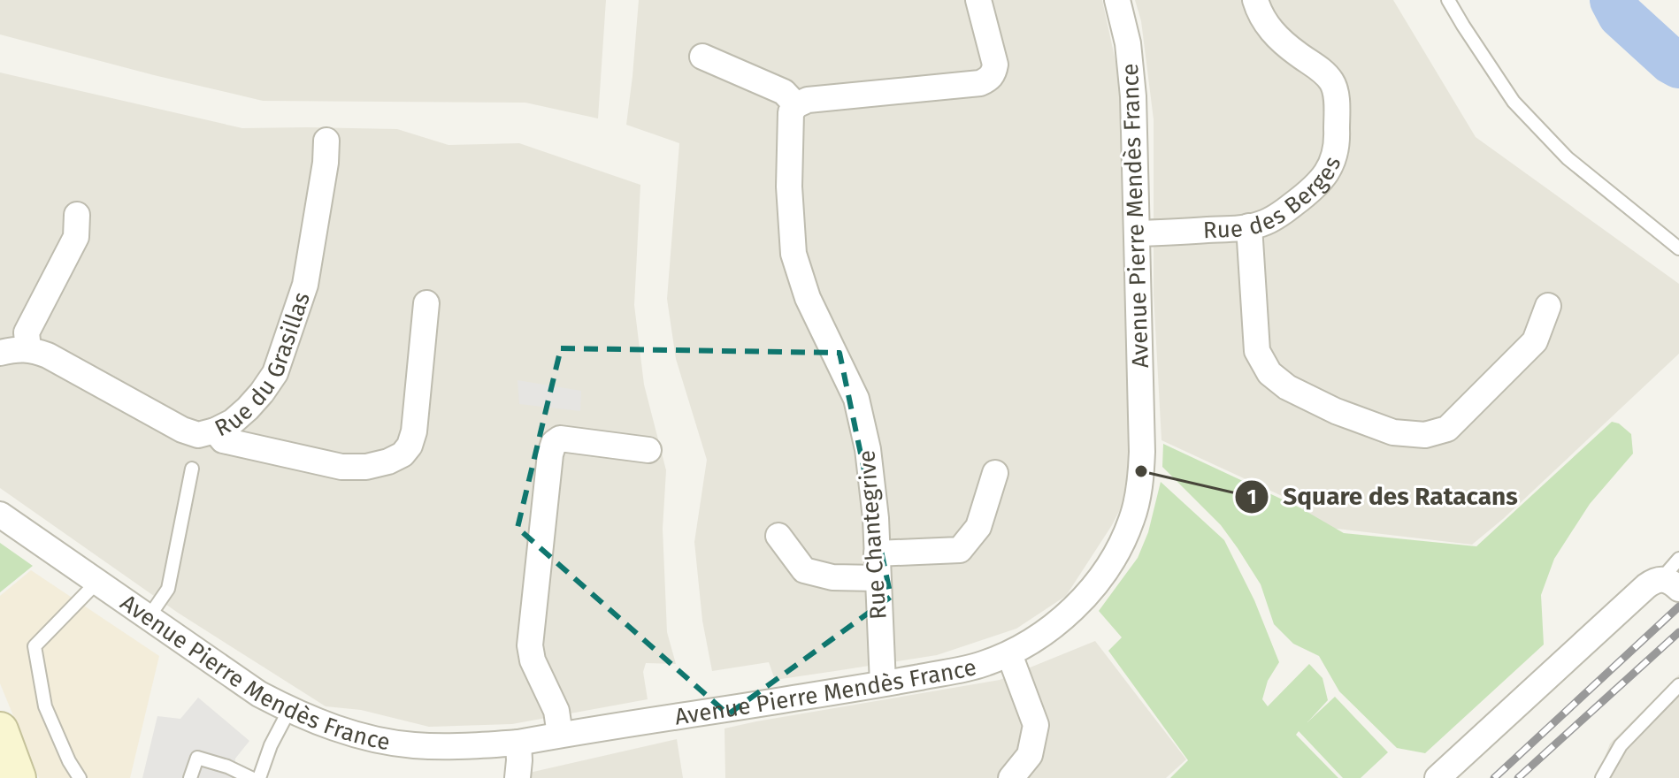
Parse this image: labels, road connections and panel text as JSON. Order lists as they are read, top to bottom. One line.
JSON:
{"streets":{"street":["Rue des Berges","Avenue Pierre Mendès France","Rue du Grasillas","Rue Chantegrive"]},"crossings":[["Rue des Berges","Avenue Pierre Mendès France"],["Avenue Pierre Mendès France","Rue Chantegrive"]],"places":["Square des Ratacans"]}
